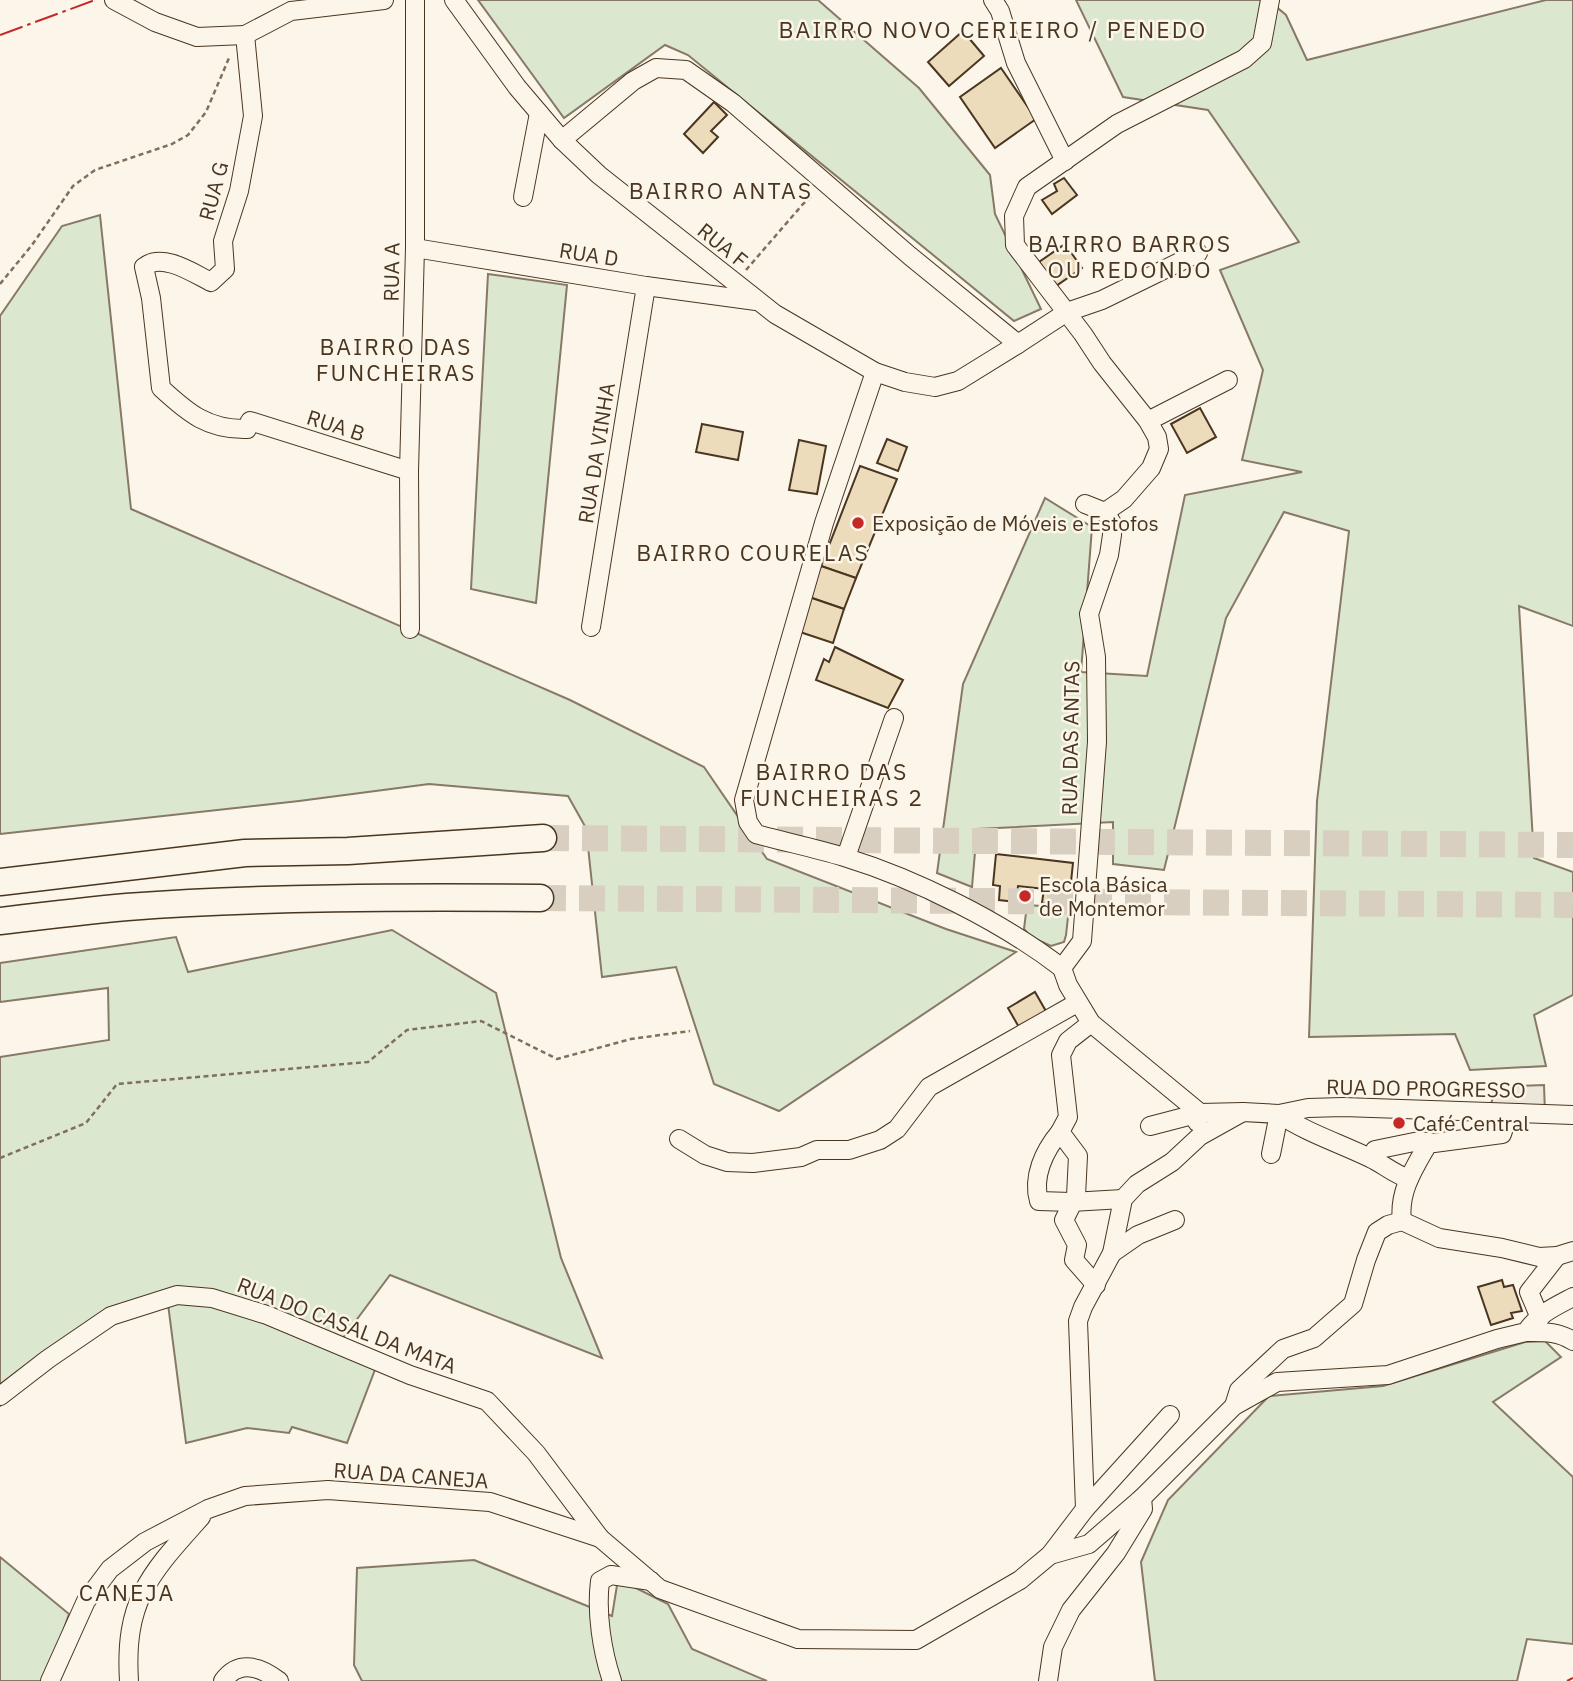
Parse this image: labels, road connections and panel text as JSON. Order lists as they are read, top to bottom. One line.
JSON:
{"streets":{"street":["RUA G","RUA F","RUA D","RUA A","RUA B","RUA DA VINHA","RUA DAS ANTAS","RUA DO PROGRESSO","RUA DO CASAL DA MATA","RUA DA CANEJA"]},"crossings":[["RUA G","RUA B"],["RUA F","RUA D"],["RUA D","RUA A"],["RUA D","RUA DA VINHA"],["RUA A","RUA B"],["RUA DO CASAL DA MATA","RUA DA CANEJA"]],"districts":["BAIRRO NOVO CERIEIRO / PENEDO","BAIRRO ANTAS","BAIRRO BARROS OU REDONDO","BAIRRO DAS FUNCHEIRAS","BAIRRO COURELAS","BAIRRO DAS FUNCHEIRAS 2","CANEJA"],"places":["Exposição de Móveis e Estofos","Escola Básica de Montemor","Café Central"]}
